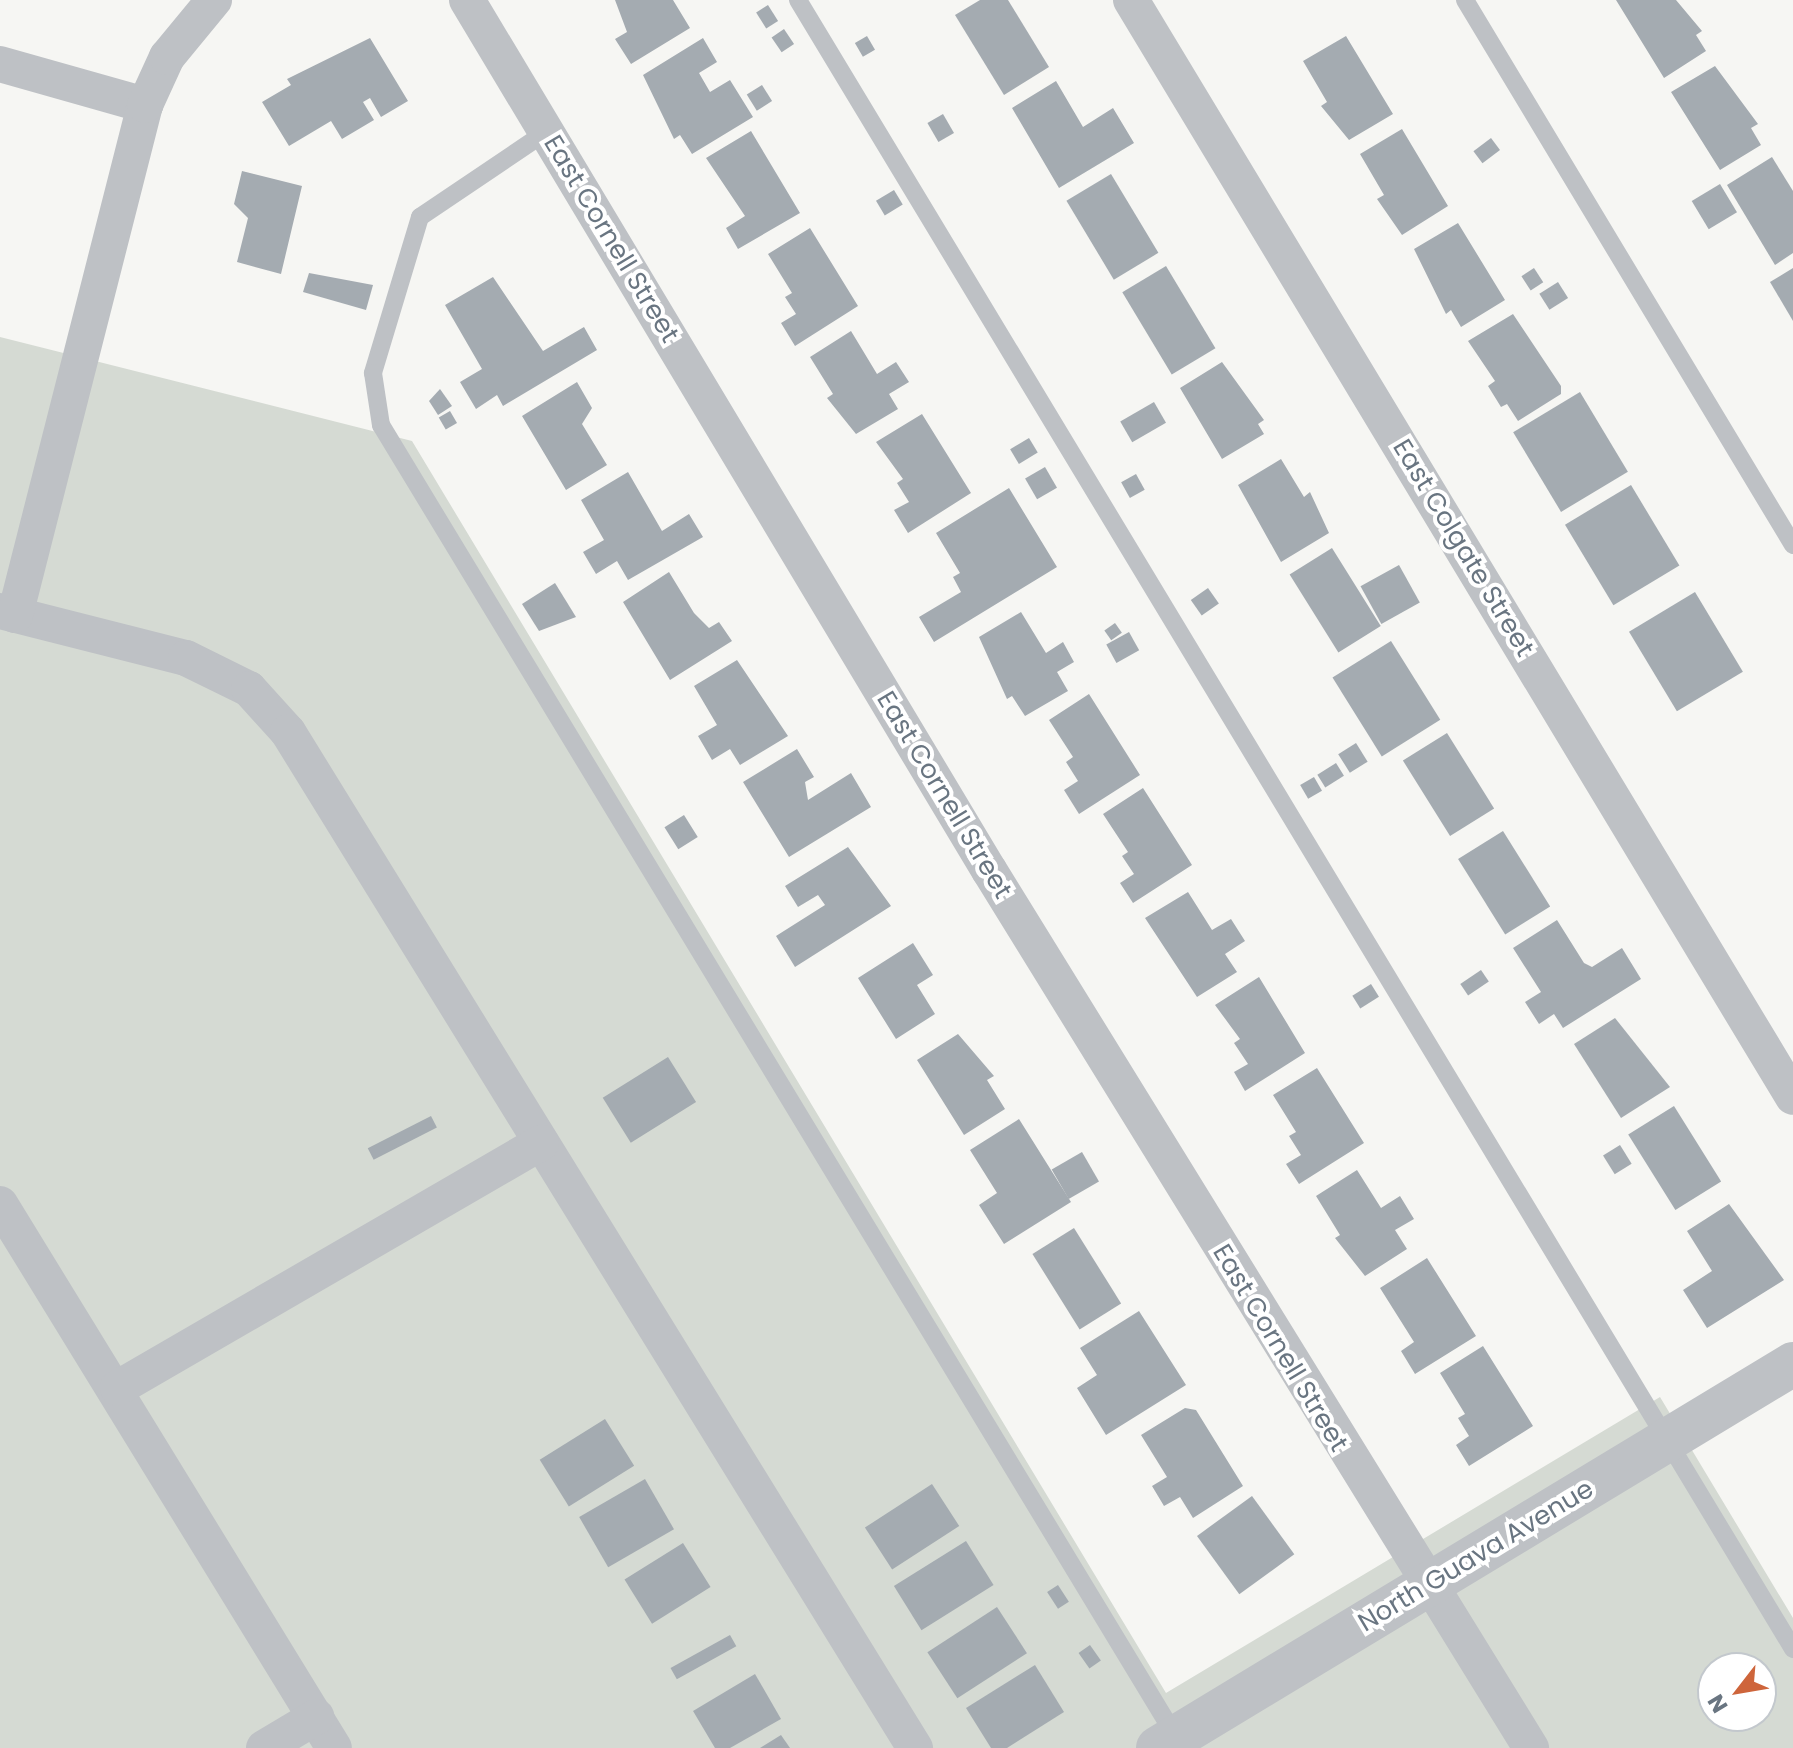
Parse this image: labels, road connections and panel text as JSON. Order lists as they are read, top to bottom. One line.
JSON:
{"streets":{"street":["East Cornell Street","East Colgate Street","North Guava Avenue"]},"crossings":[["East Cornell Street","North Guava Avenue"]],"north":"bottom left"}
